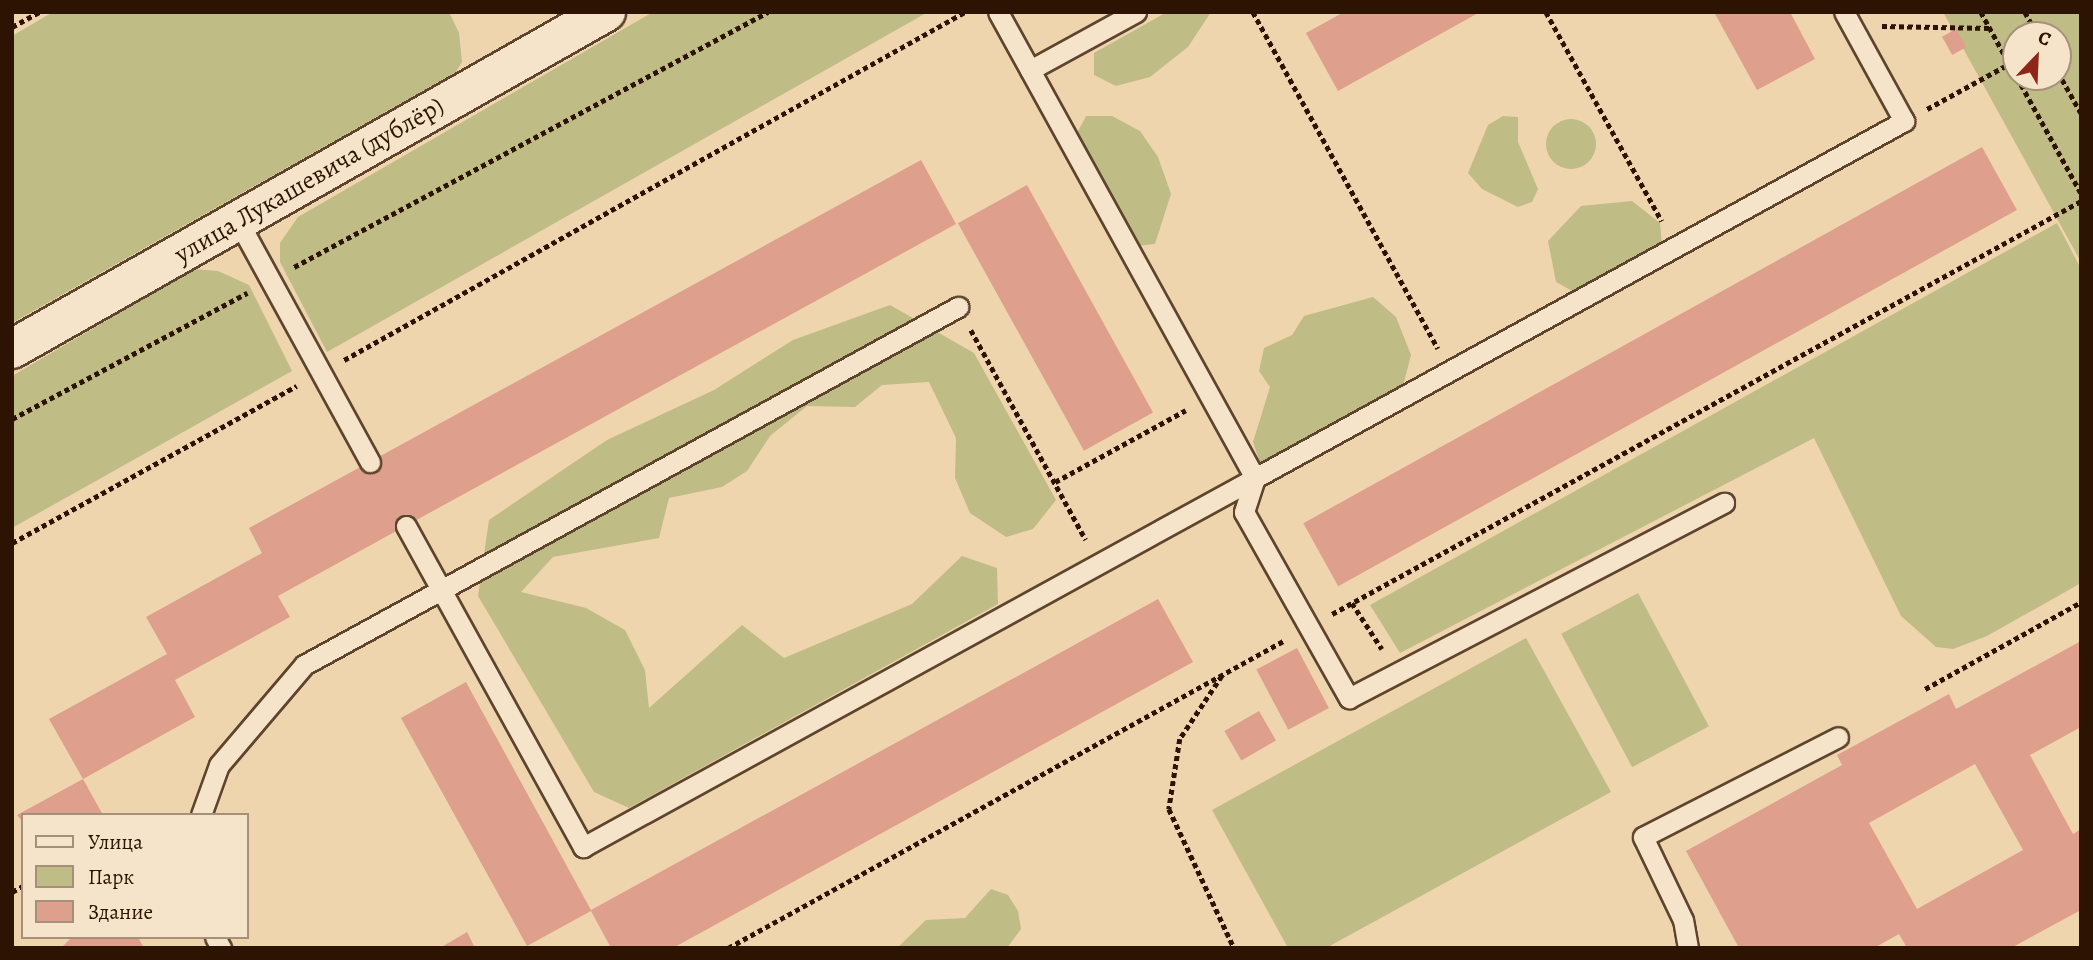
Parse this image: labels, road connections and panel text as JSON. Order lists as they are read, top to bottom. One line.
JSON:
{"streets":{"street":["улица Лукашевича (дублёр)"]},"legend":["Улица","Парк","Здание"],"north":"top right"}
